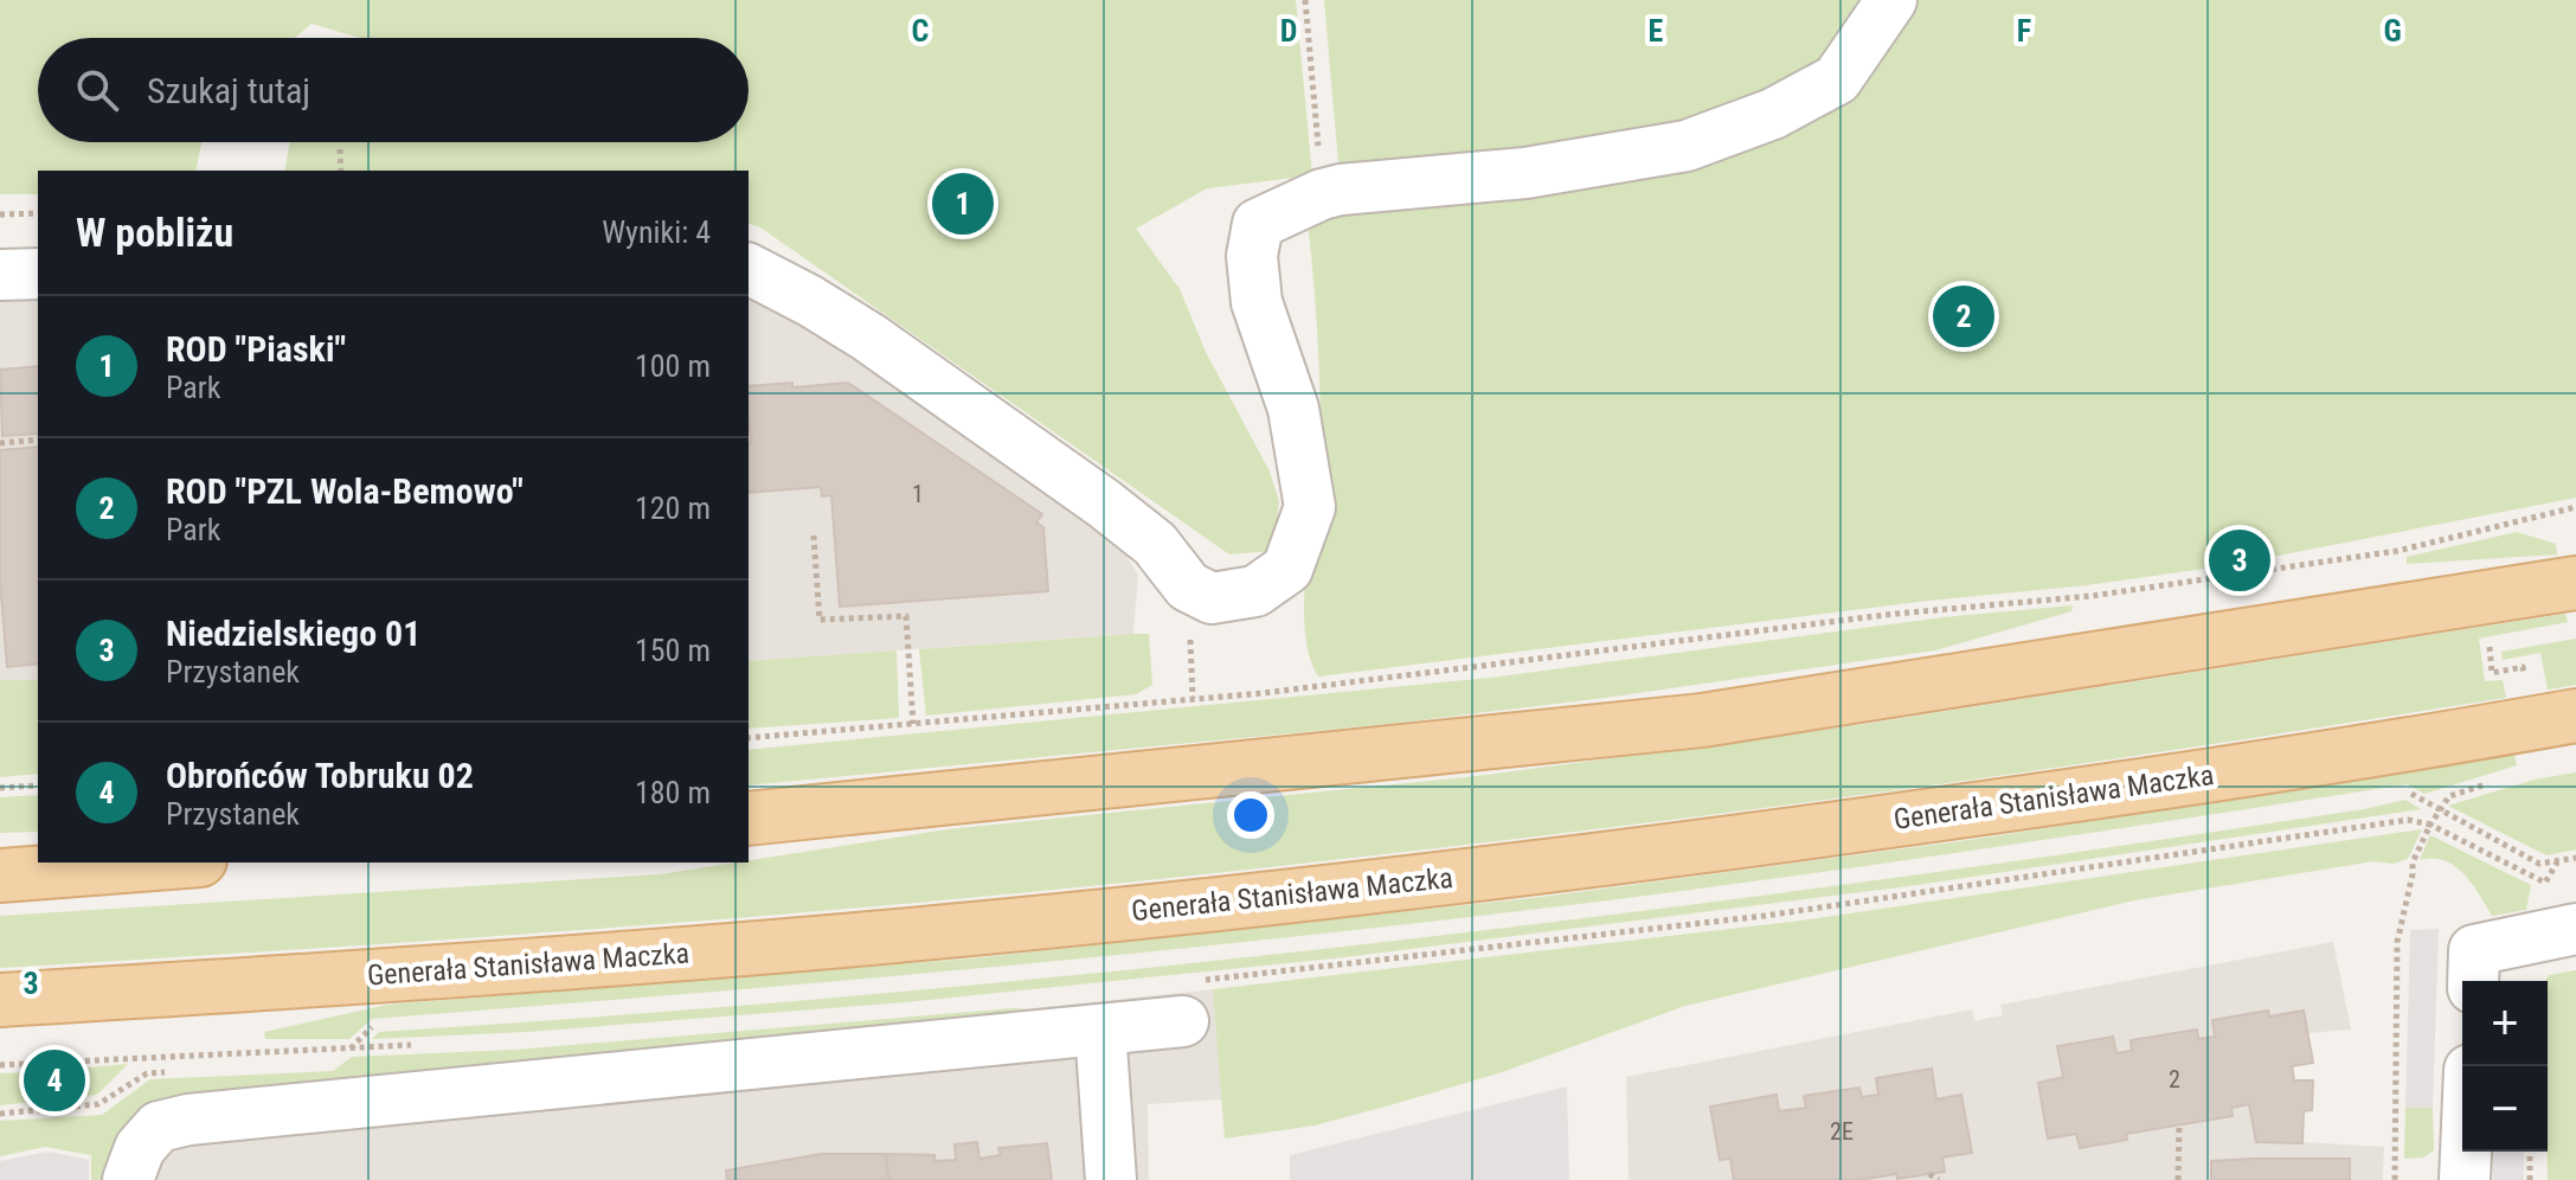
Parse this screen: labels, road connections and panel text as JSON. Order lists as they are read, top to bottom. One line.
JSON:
{"streets":{"main road":["Generała Stanisława Maczka"]},"house_numbers":["1","2","2E"],"page":{"search":"Szukaj tutaj","pins":["1","2","3","4"],"heading":["W pobliżu","Wyniki: 4"],"list":[{"mark":"1","name":"ROD \"Piaski\"","note":"Park","value":"100 m"},{"mark":"2","name":"ROD \"PZL Wola-Bemowo\"","note":"Park","value":"120 m"},{"mark":"3","name":"Niedzielskiego 01","note":"Przystanek","value":"150 m"},{"mark":"4","name":"Obrońców Tobruku 02","note":"Przystanek","value":"180 m"}],"map_buttons":["+","−"]},"grid":{"columns":["C","D","E","F","G"],"rows":["3"]}}
